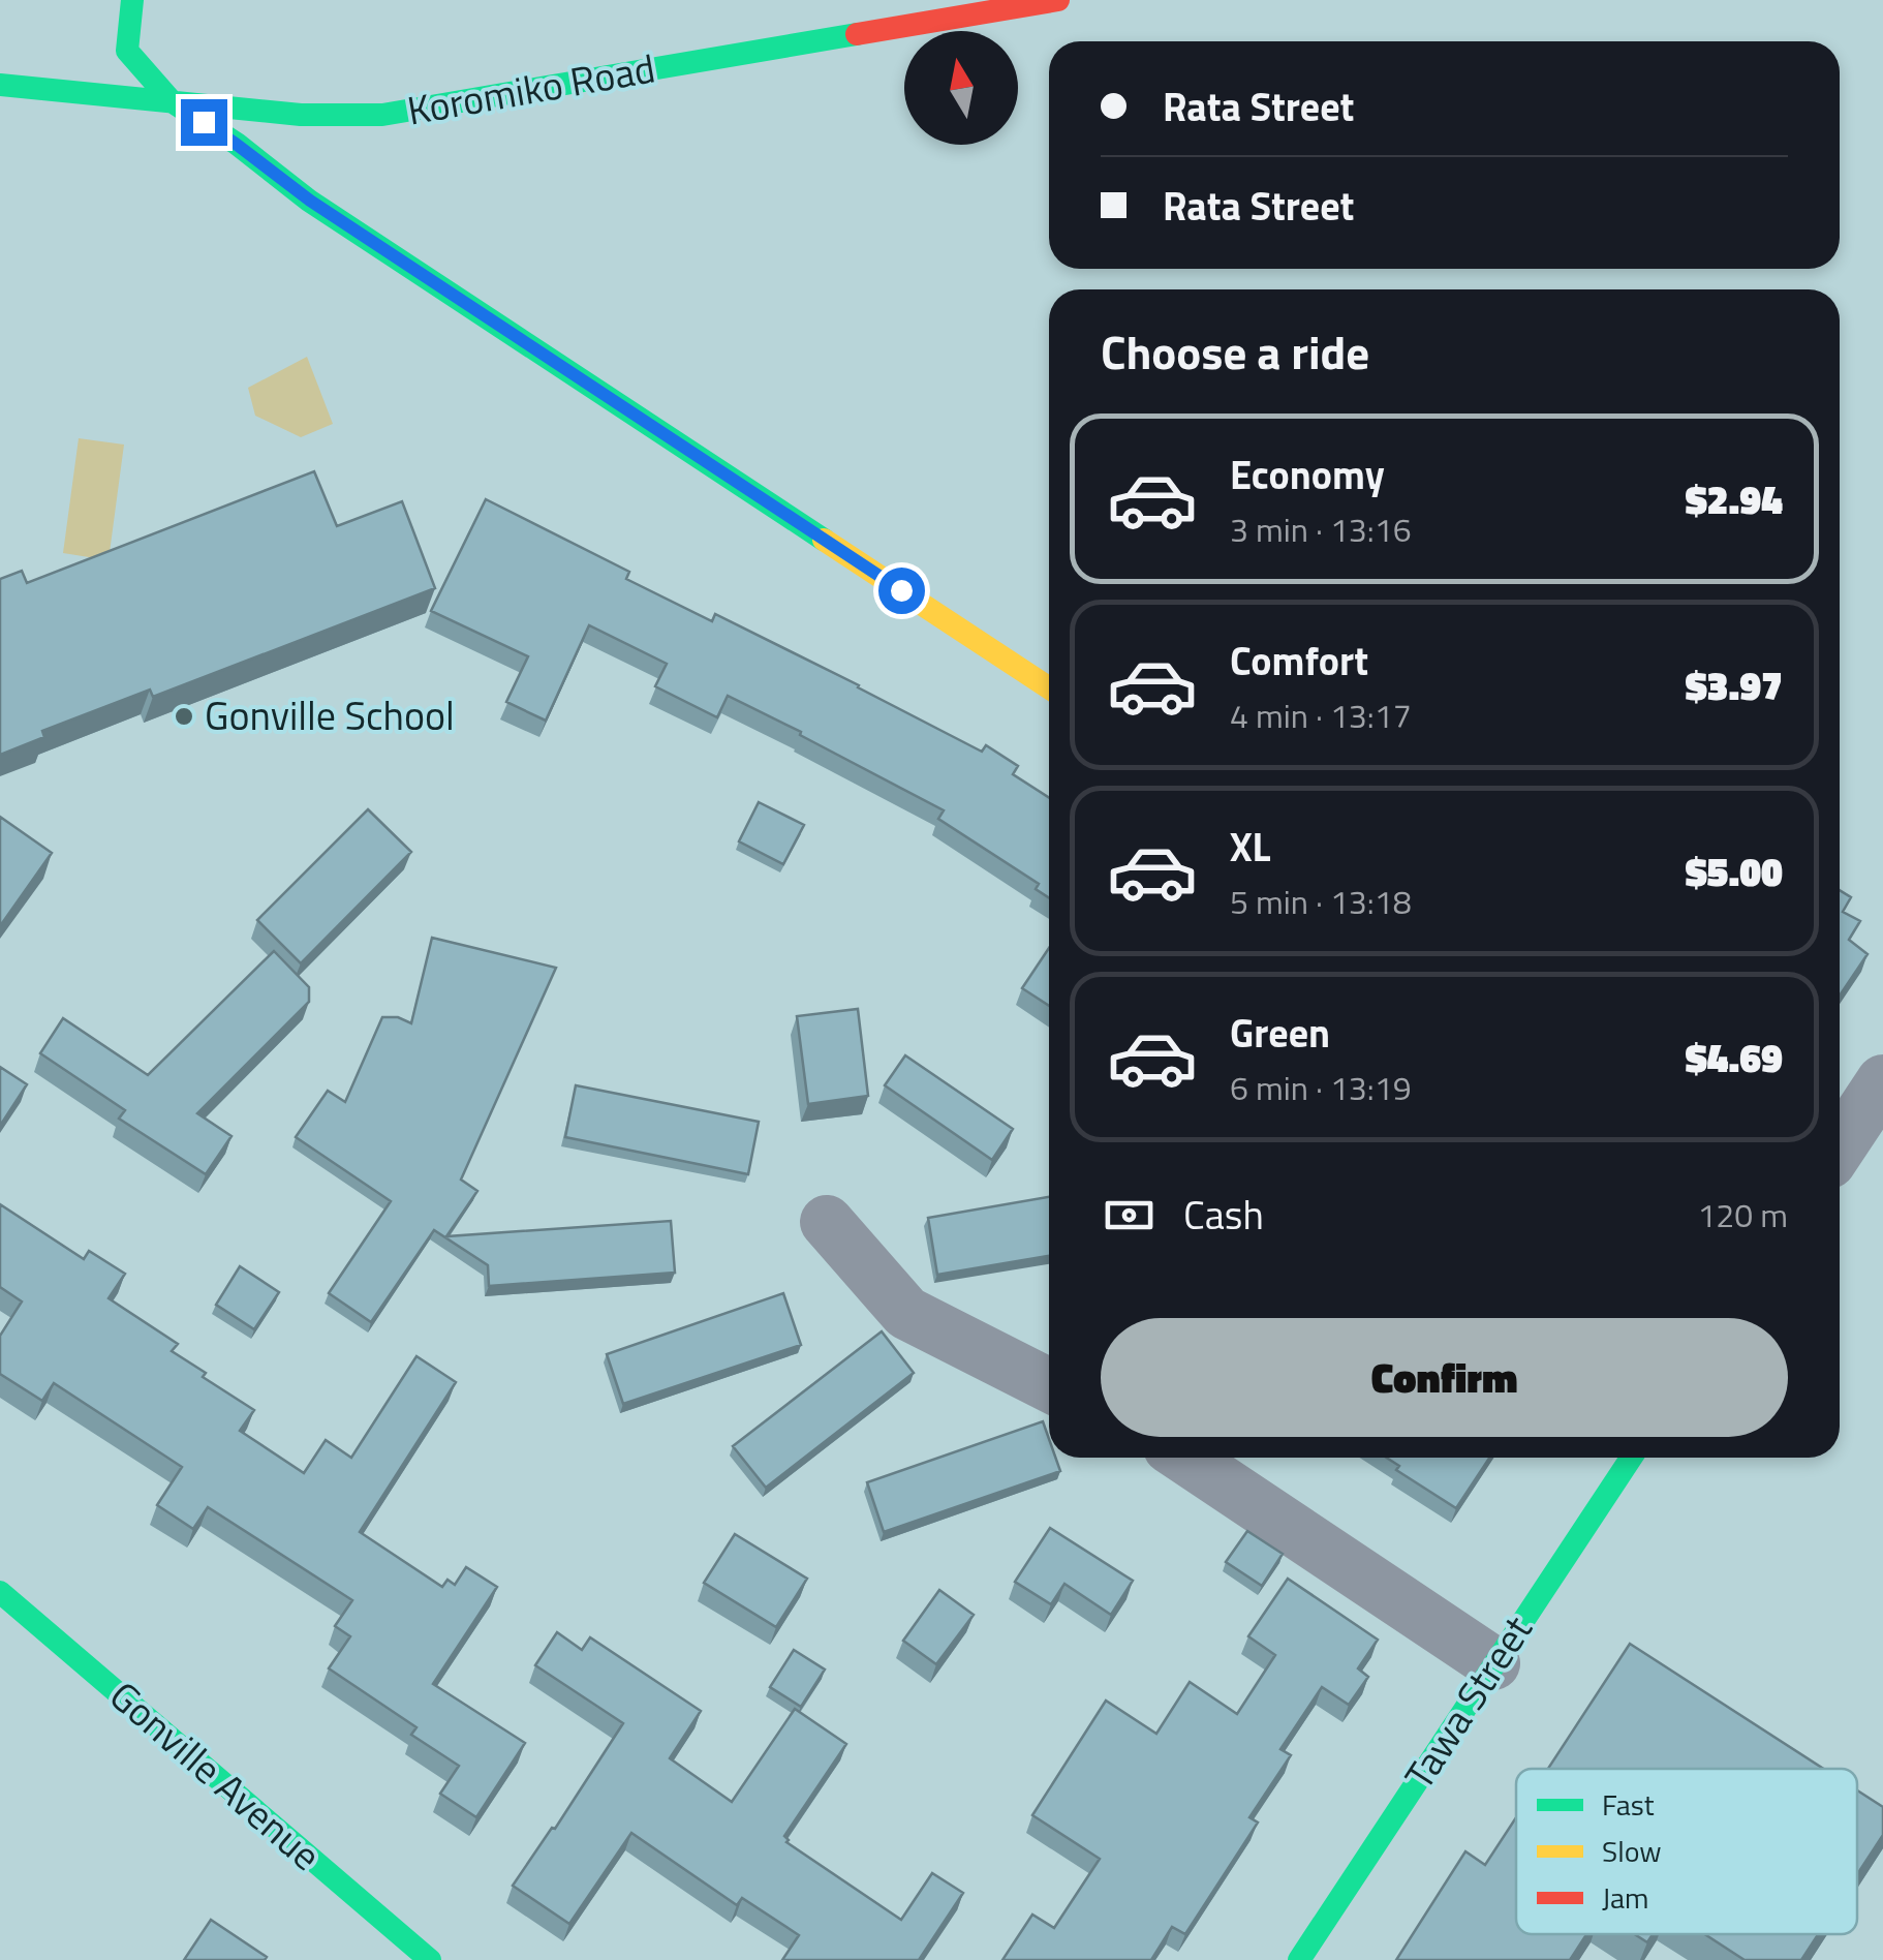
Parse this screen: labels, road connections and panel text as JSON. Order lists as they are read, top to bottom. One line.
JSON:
{"streets":{"street":["Koromiko Road","Tawa Street","Gonville Avenue"]},"places":["Gonville School"],"legend":["Fast","Slow","Jam"],"north":"top","page":{"banner":["Rata Street","Rata Street"],"heading":"Choose a ride","list":[{"name":"Economy","note":"3 min · 13:16","value":"$2.94"},{"name":"Comfort","note":"4 min · 13:17","value":"$3.97"},{"name":"XL","note":"5 min · 13:18","value":"$5.00"},{"name":"Green","note":"6 min · 13:19","value":"$4.69"}],"pay":["Cash","120 m"],"buttons":"Confirm"}}
